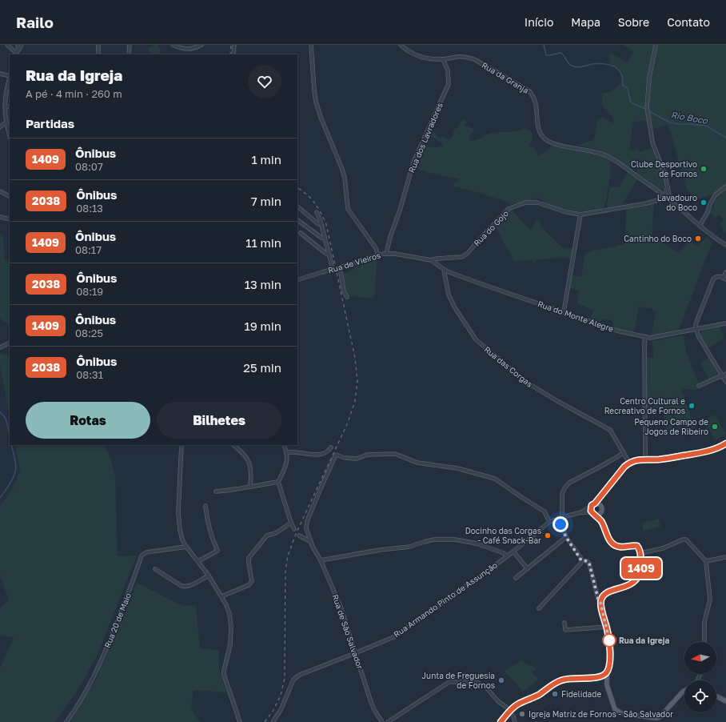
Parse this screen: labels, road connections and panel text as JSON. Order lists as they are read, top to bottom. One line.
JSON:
{"streets":{"street":["Rua da Granja","Rua dos Lavradores","Rua do Gojo","Rua de Vieiros","Rua do Monte Alegre","Rua das Corgas","Rua Armando Pinto de Assunção","Rua 20 de Maio","Rua de São Salvador"]},"crossings":[["Rua da Granja","Rua dos Lavradores"],["Rua da Granja","Rua do Gojo"],["Rua dos Lavradores","Rua de Vieiros"],["Rua do Gojo","Rua de Vieiros"],["Rua do Gojo","Rua do Monte Alegre"],["Rua de Vieiros","Rua do Monte Alegre"],["Rua do Monte Alegre","Rua das Corgas"],["Rua Armando Pinto de Assunção","Rua de São Salvador"]],"water":["Rio Boco"],"places":["Clube Desportivo de Fornos","Lavadouro do Boco","Cantinho do Boco","Centro Cultural e Recreativo de Fornos","Pequeno Campo de Jogos de Ribeiro","Docinho das Corgas - Café Snack-Bar","Rua da Igreja","Junta de Freguesia de Fornos","Fidelidade","Igreja Matriz de Fornos - São Salvador"],"lines":["bus line 1409"],"north":"left","page":{"header":"Railo","nav":["Início","Mapa","Sobre","Contato"],"on_map":"1409","heading":[["Rua da Igreja","A pé · 4 min · 260 m"],"Partidas"],"list":[{"mark":"1409","name":"Ônibus","note":"08:07","value":"1 min"},{"mark":"2038","name":"Ônibus","note":"08:13","value":"7 min"},{"mark":"1409","name":"Ônibus","note":"08:17","value":"11 min"},{"mark":"2038","name":"Ônibus","note":"08:19","value":"13 min"},{"mark":"1409","name":"Ônibus","note":"08:25","value":"19 min"},{"mark":"2038","name":"Ônibus","note":"08:31","value":"25 min"}],"buttons":["Rotas","Bilhetes"]}}
